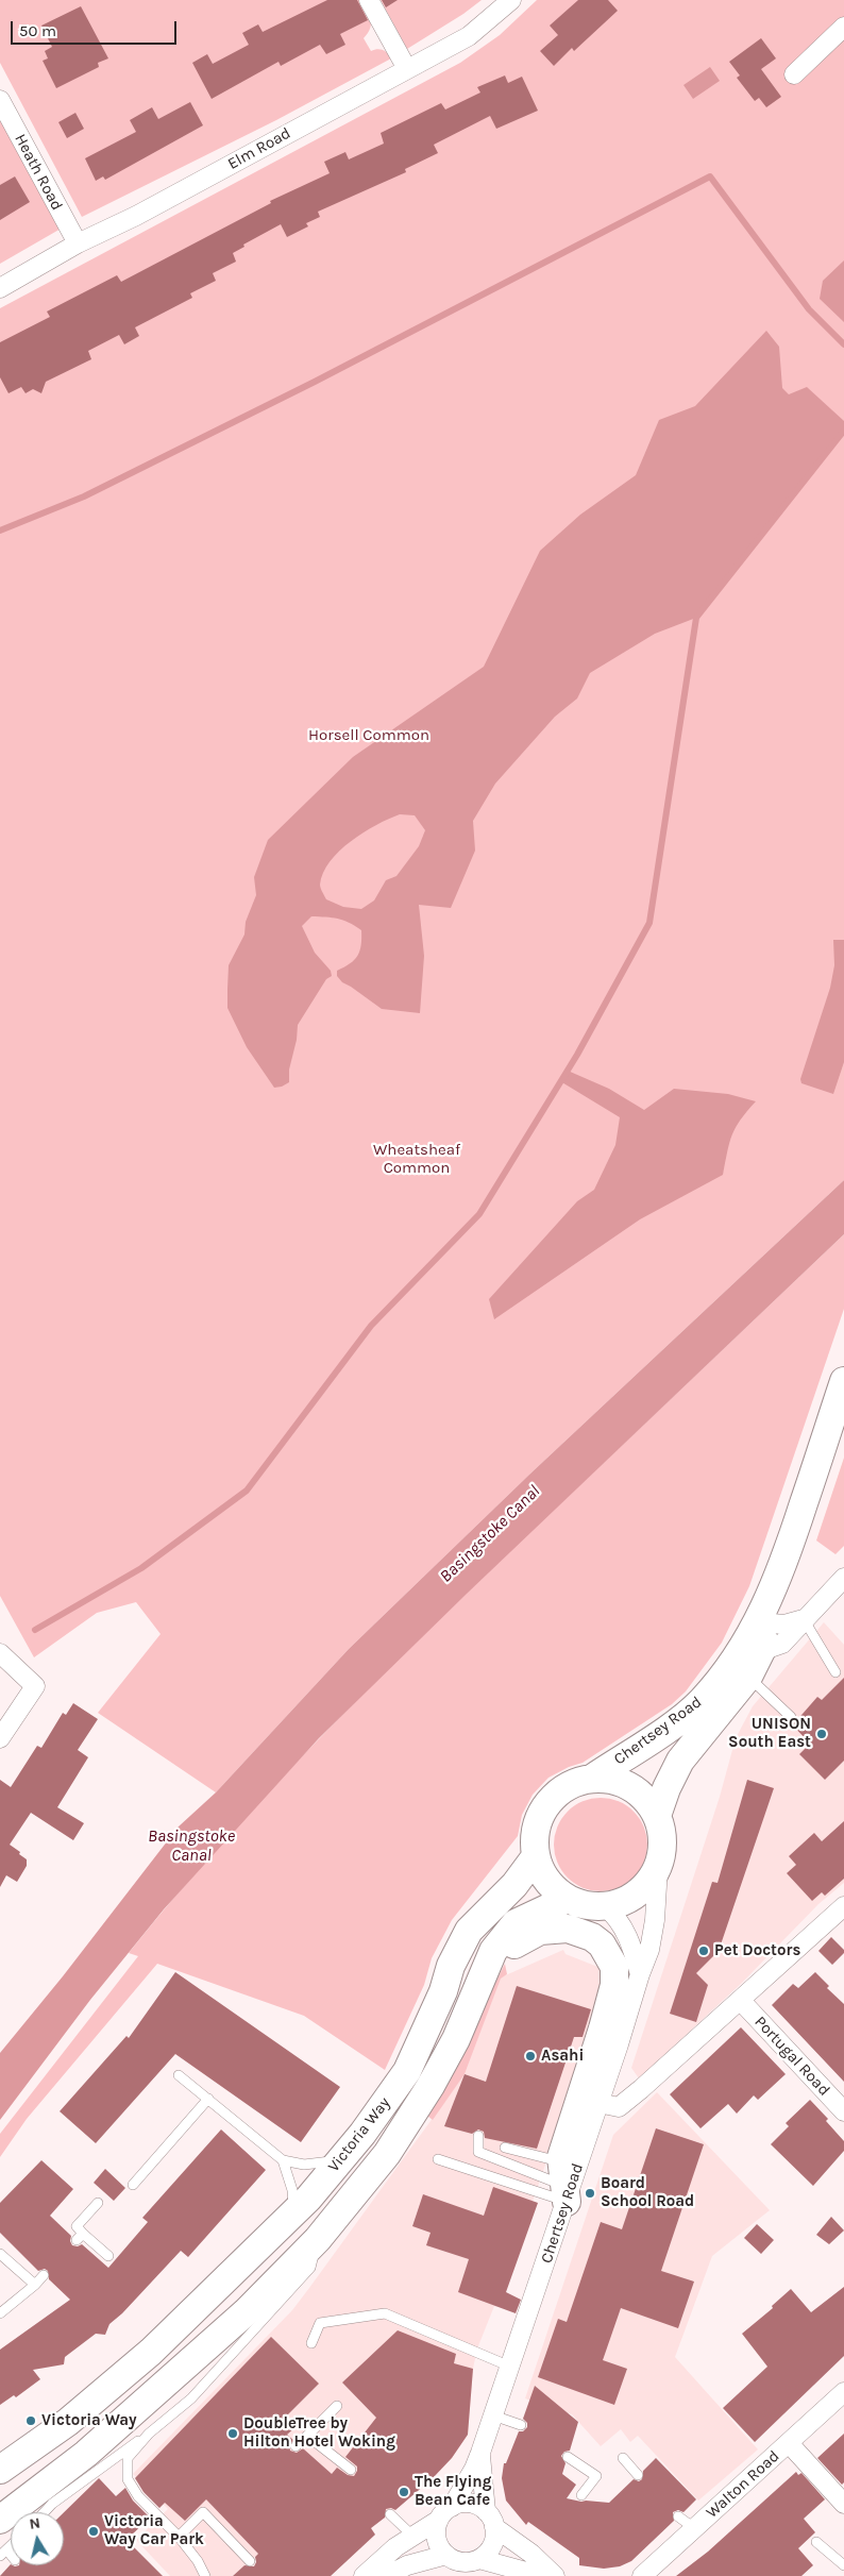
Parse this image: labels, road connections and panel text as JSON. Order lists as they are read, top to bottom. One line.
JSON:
{"streets":{"main road":["Chertsey Road","Victoria Way"],"street":["Elm Road","Heath Road","Portugal Road","Walton Road"]},"crossings":[["Elm Road","Heath Road"],["Chertsey Road","Victoria Way"]],"water":["Basingstoke Canal"],"parks":["Horsell Common","Wheatsheaf Common"],"places":["UNISON South East","Pet Doctors","Asahi","Board School Road","Victoria Way","DoubleTree by Hilton Hotel Woking","The Flying Bean Cafe","Victoria Way Car Park"],"scale_bar":"50 m","north":"top"}
